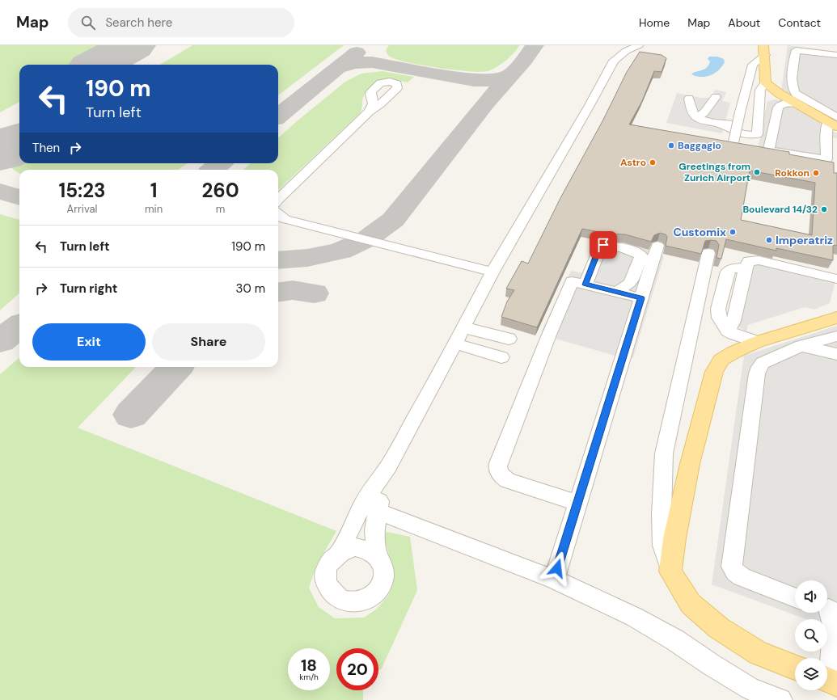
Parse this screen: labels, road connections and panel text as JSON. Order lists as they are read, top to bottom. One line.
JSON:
{"places":["Baggagio","Astro","Greetings from Zurich Airport","Rokkon","Boulevard 14/32","Customix","Imperatriz"],"page":{"header":"Map","search":"Search here","nav":["Home","Map","About","Contact"],"turn":["190 m","Turn left"],"then":"Then","eta":["15:23","Arrival","1","min","260","m"],"list":[{"name":"Turn left","value":"190 m"},{"name":"Turn right","value":"30 m"}],"buttons":["Exit","Share"],"speed":"18 km/h","limit":"20"}}
